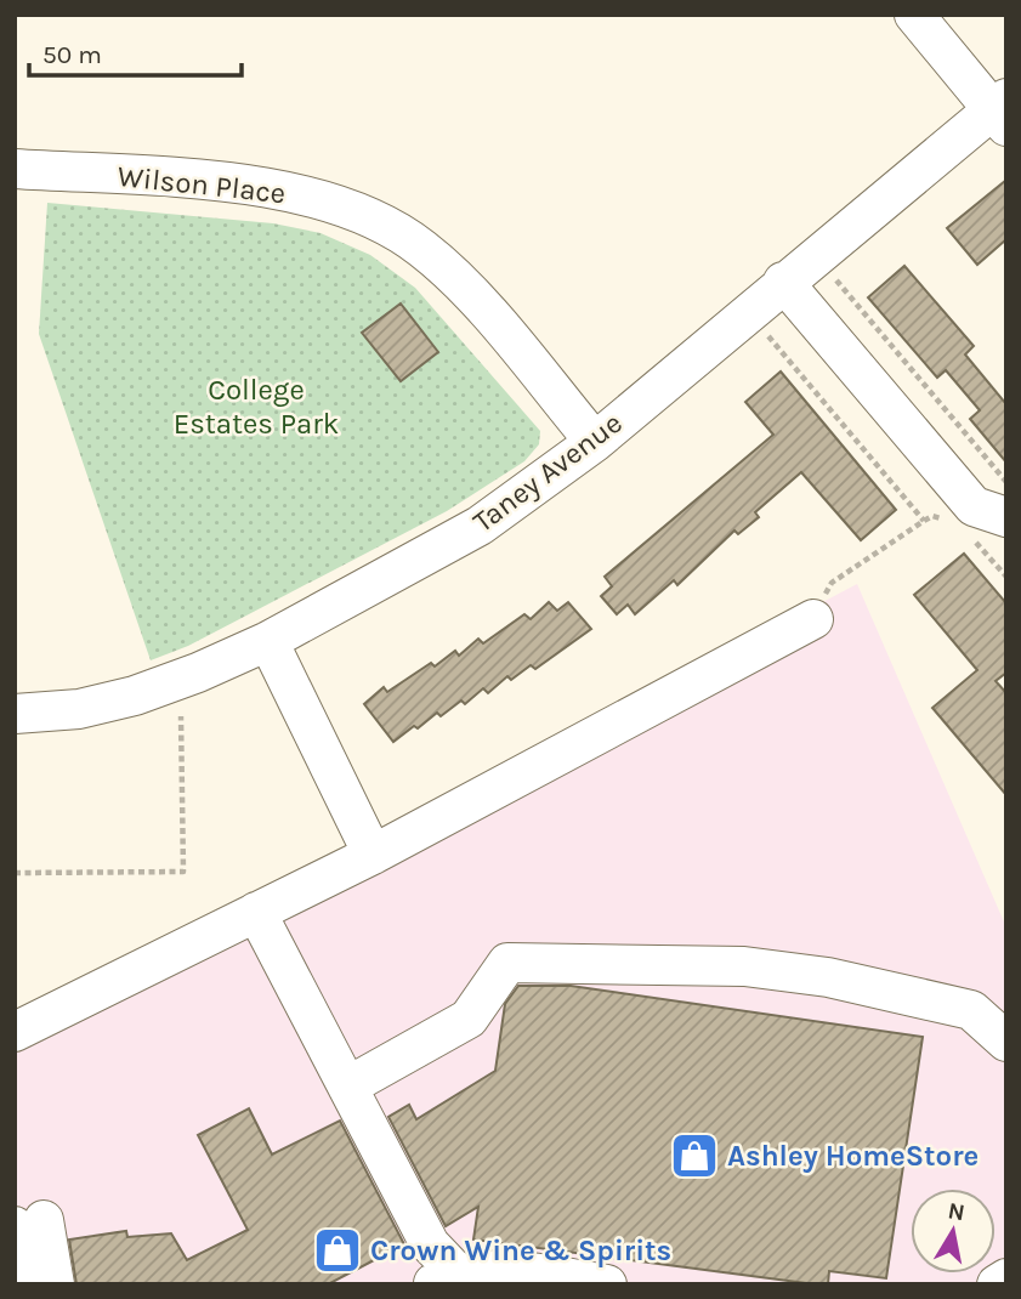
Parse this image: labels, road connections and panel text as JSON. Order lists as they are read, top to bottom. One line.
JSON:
{"streets":{"street":["Wilson Place","Taney Avenue"]},"crossings":[["Wilson Place","Taney Avenue"]],"parks":["College Estates Park"],"places":{"shop":["Ashley HomeStore","Crown Wine & Spirits"]},"scale_bar":"50 m","north":"top"}
